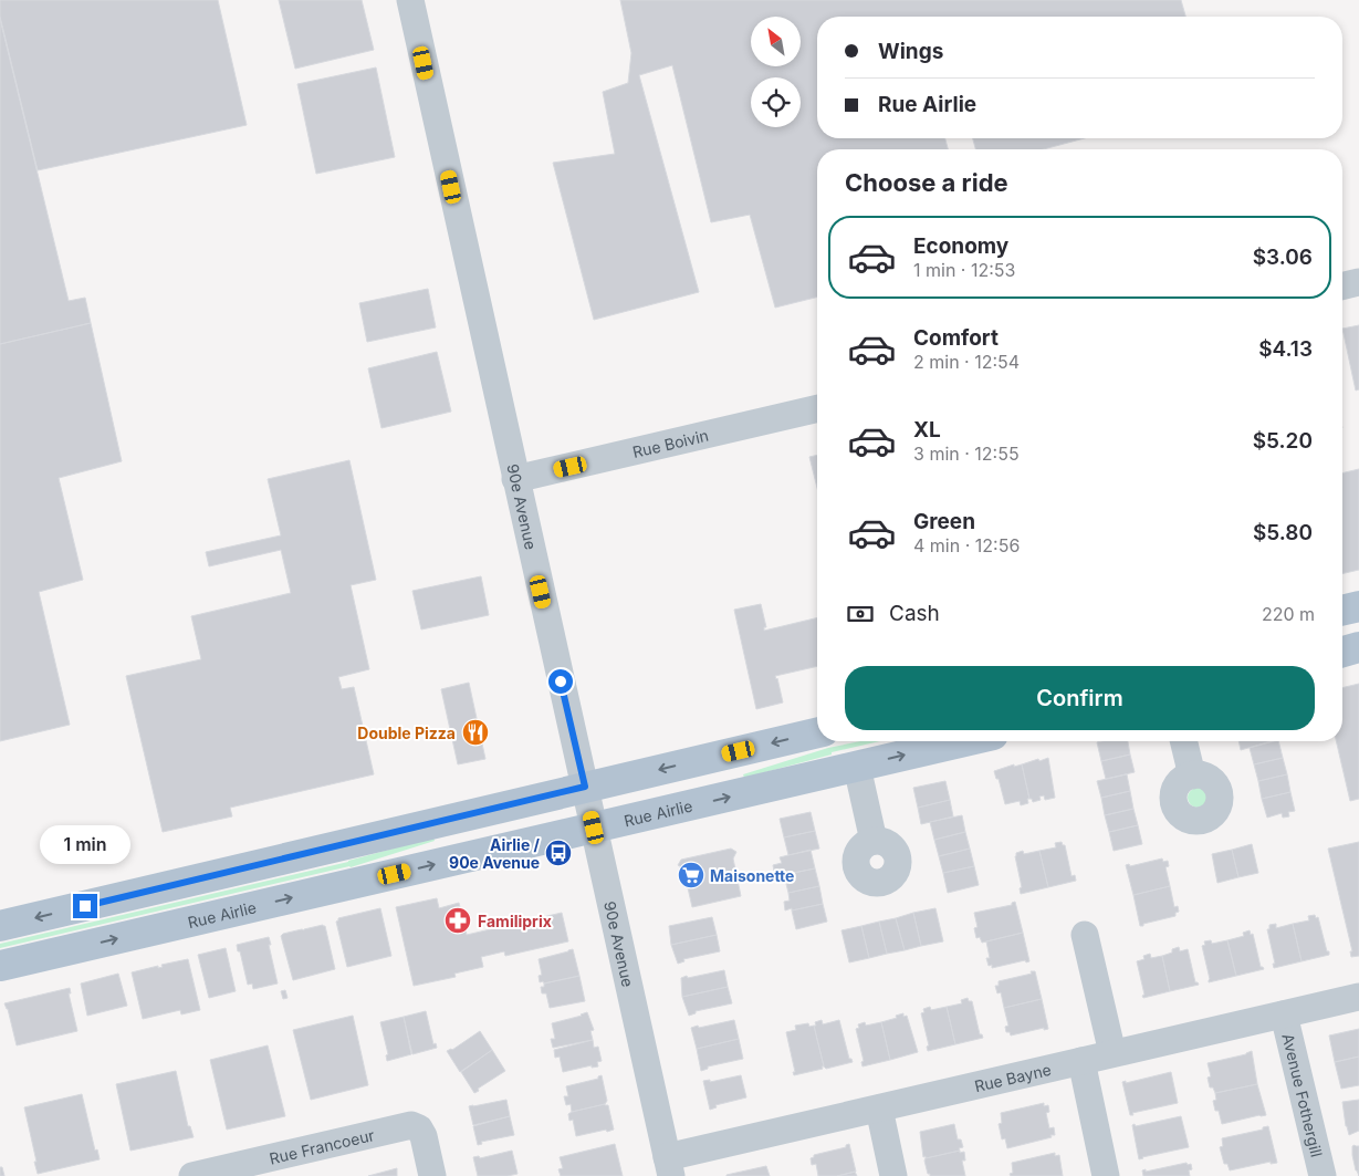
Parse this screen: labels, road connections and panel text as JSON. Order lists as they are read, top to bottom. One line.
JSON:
{"streets":{"main road":["Rue Airlie"],"street":["Rue Boivin","90e Avenue","Rue Bayne","Avenue Fothergill","Rue Francoeur"]},"crossings":[["Rue Boivin","90e Avenue"],["90e Avenue","Rue Airlie"],["90e Avenue","Rue Bayne"],["Rue Bayne","Avenue Fothergill"]],"places":{"restaurant":["Double Pizza"],"bus stop":["Airlie / 90e Avenue"],"supermarket":["Maisonette"],"pharmacy":["Familiprix"]},"north":"top left","page":{"banner":["Wings","Rue Airlie"],"heading":"Choose a ride","list":[{"name":"Economy","note":"1 min · 12:53","value":"$3.06"},{"name":"Comfort","note":"2 min · 12:54","value":"$4.13"},{"name":"XL","note":"3 min · 12:55","value":"$5.20"},{"name":"Green","note":"4 min · 12:56","value":"$5.80"}],"pay":["Cash","220 m"],"buttons":"Confirm","bubble":"1 min"}}
